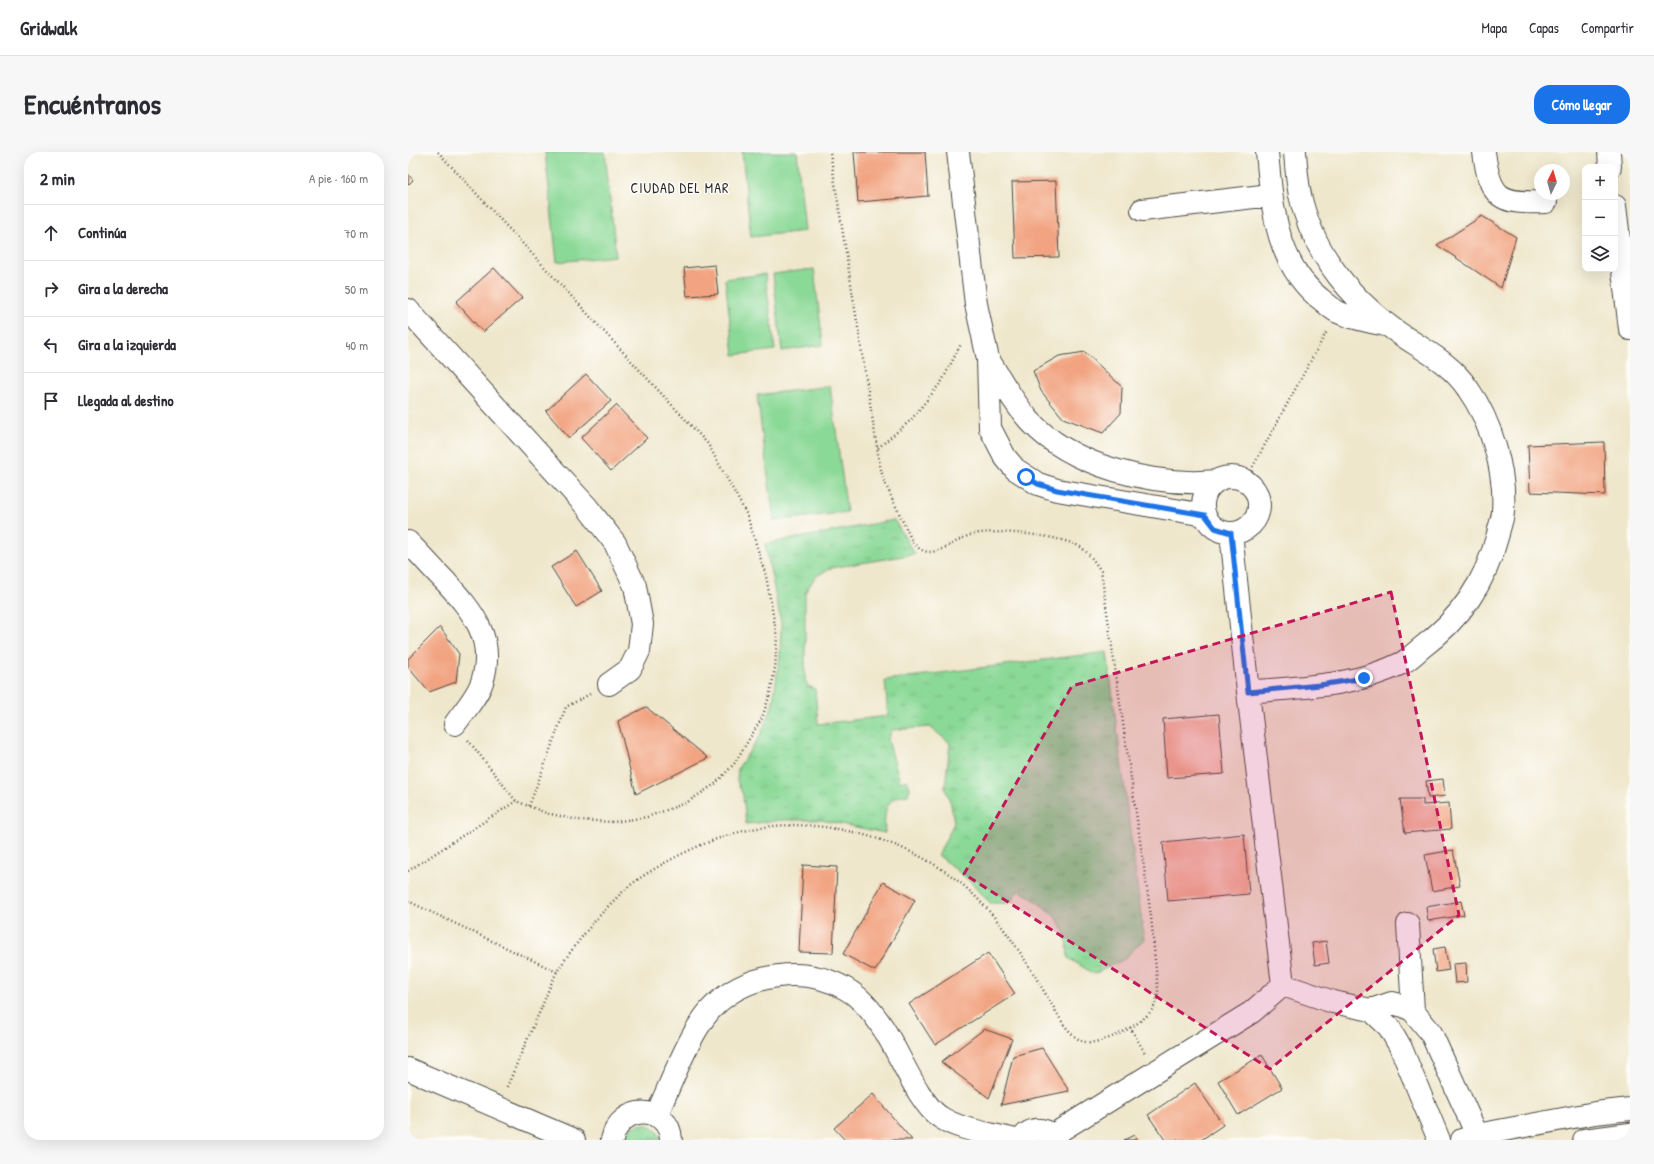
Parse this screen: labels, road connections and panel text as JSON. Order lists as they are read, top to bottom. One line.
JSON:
{"districts":["CIUDAD DEL MAR"],"north":"top","page":{"header":"Gridwalk","nav":["Mapa","Capas","Compartir"],"title":"Encuéntranos","buttons":"Cómo llegar","heading":["2 min","A pie · 160 m"],"map_buttons":["+","−"],"list":[["Continúa","70 m"],["Gira a la derecha","50 m"],["Gira a la izquierda","40 m"],"Llegada al destino"]}}
